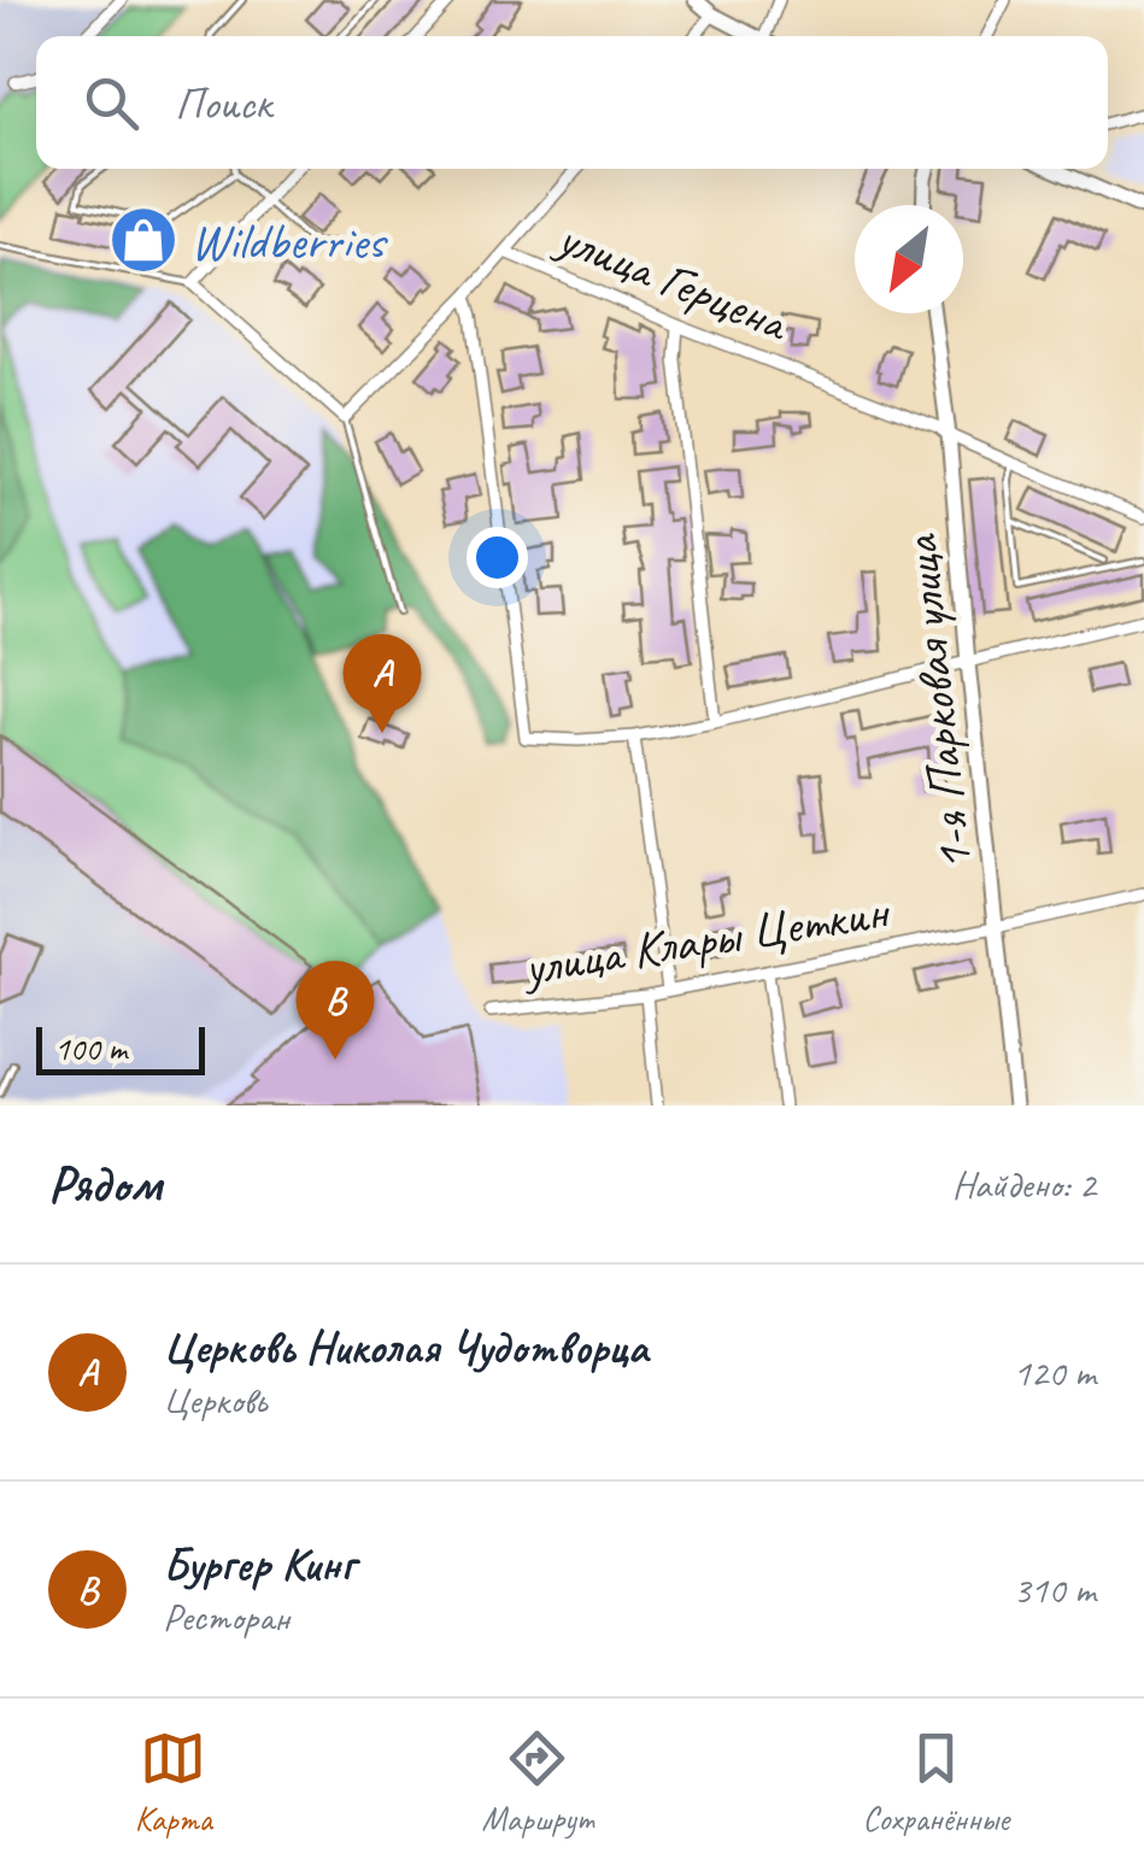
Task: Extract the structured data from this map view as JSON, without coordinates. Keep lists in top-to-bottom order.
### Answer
{
  "streets": {
    "street": ["улица Герцена", "1-я Парковая улица", "улица Клары Цеткин"]
  },
  "crossings": [
    ["улица Герцена", "1-я Парковая улица"],
    ["1-я Парковая улица", "улица Клары Цеткин"]
  ],
  "places": {
    "shop": ["Wildberries"]
  },
  "scale_bar": "100 m",
  "north": "bottom left",
  "page": {
    "search": "Поиск",
    "pins": ["A", "B"],
    "scale": "100 m",
    "heading": ["Рядом", "Найдено: 2"],
    "list": [
      {
        "mark": "A",
        "name": "Церковь Николая Чудотворца",
        "note": "Церковь",
        "value": "120 m"
      },
      {
        "mark": "B",
        "name": "Бургер Кинг",
        "note": "Ресторан",
        "value": "310 m"
      }
    ],
    "nav": ["Карта", "Маршрут", "Сохранённые"]
  }
}
